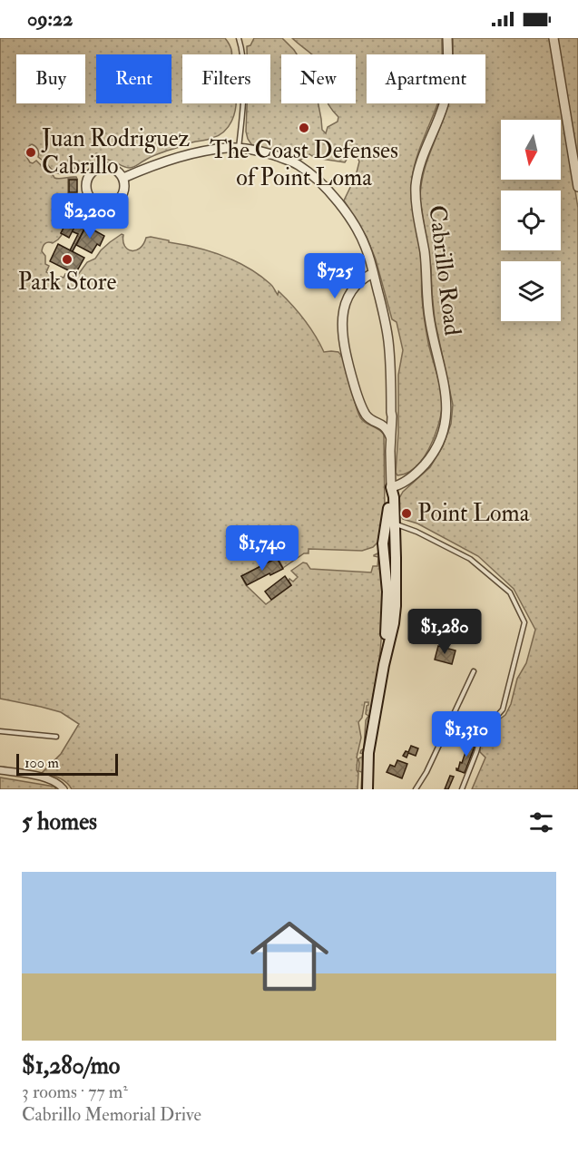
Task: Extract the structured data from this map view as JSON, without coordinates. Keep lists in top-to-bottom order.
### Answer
{
  "streets": {
    "street": ["Cabrillo Road"]
  },
  "places": [
    "The Coast Defenses of Point Loma",
    "Juan Rodriguez Cabrillo",
    "Park Store",
    "Point Loma"
  ],
  "scale_bar": "100 m",
  "north": "bottom",
  "page": {
    "status": "09:22",
    "chip": [
      "Buy",
      "Rent",
      "Filters",
      "New",
      "Apartment"
    ],
    "price": [
      "$2,200",
      "$725",
      "$1,740",
      "$1,280",
      "$1,310"
    ],
    "scale": "100 m",
    "heading": "5 homes",
    "list": [
      {
        "name": "$1,280/mo",
        "note": "3 rooms · 77 m² · Cabrillo Memorial Drive"
      }
    ]
  }
}
